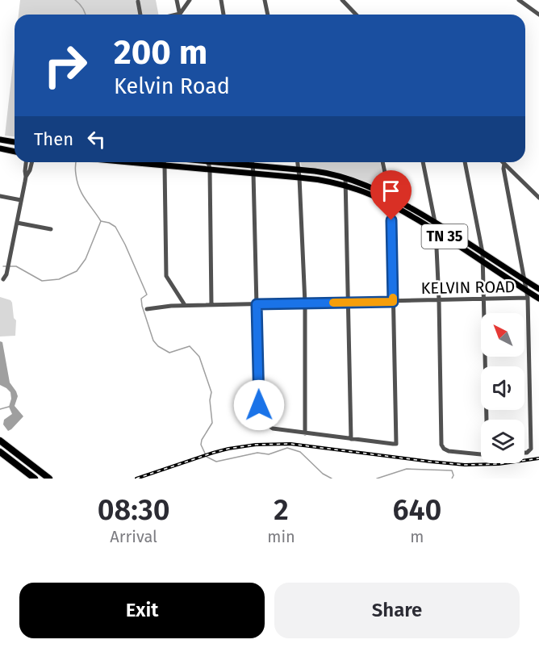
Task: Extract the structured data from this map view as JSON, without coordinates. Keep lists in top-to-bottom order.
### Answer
{
  "streets": {
    "main road": ["TN 35"],
    "street": ["KELVIN ROAD"]
  },
  "north": "top left",
  "page": {
    "turn": ["200 m", "Kelvin Road"],
    "then": "Then",
    "eta": [
      "08:30",
      "Arrival",
      "2",
      "min",
      "640",
      "m"
    ],
    "buttons": ["Exit", "Share"]
  }
}
